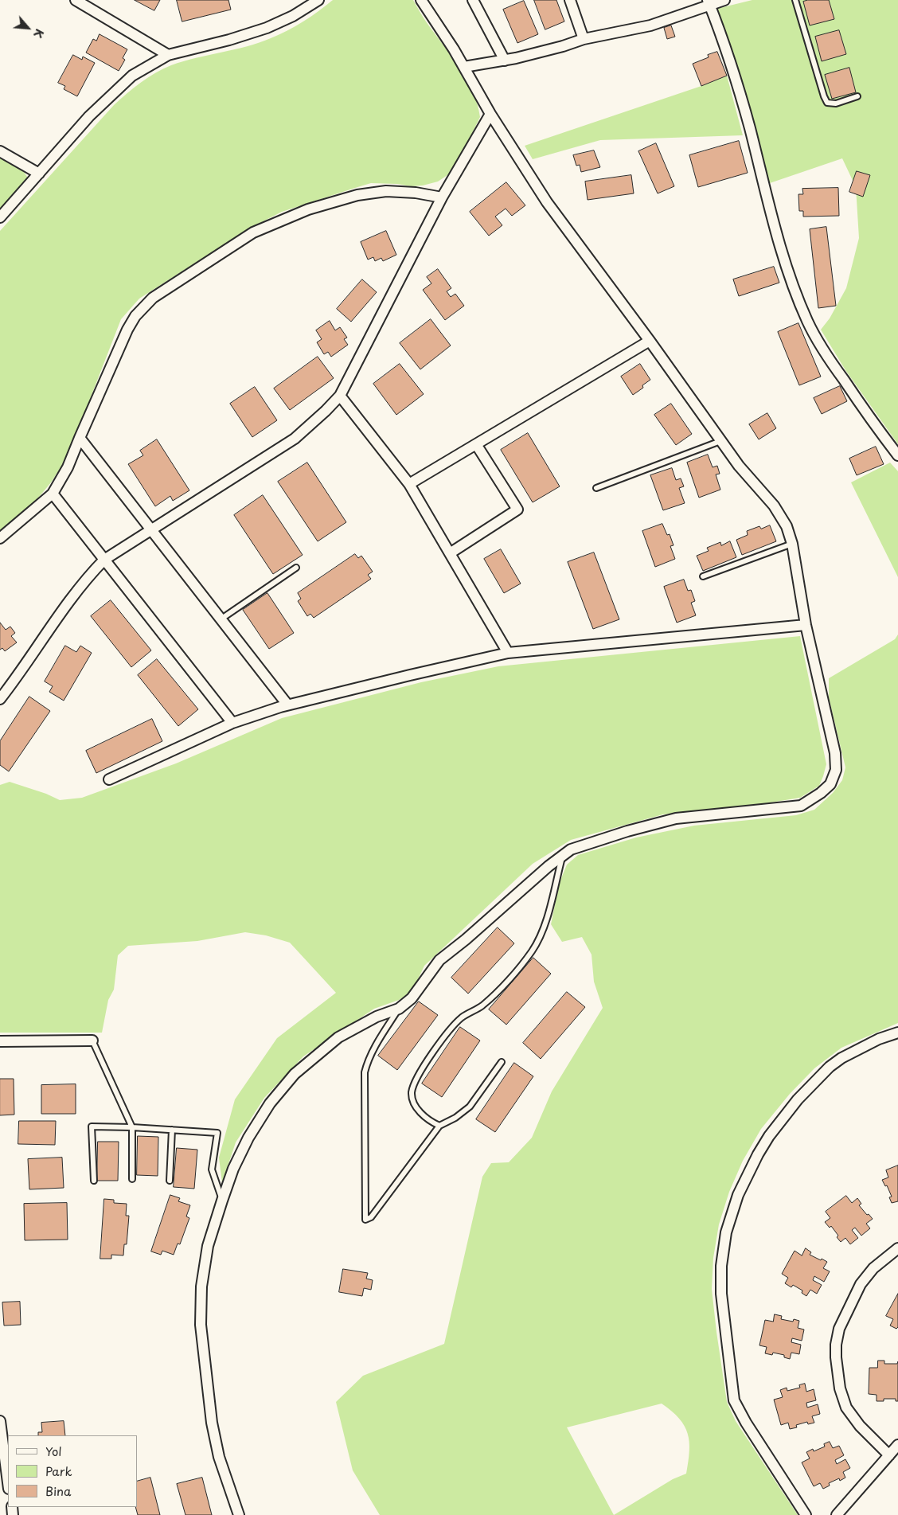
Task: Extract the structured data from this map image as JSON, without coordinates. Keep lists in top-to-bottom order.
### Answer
{
  "legend": ["Yol", "Park", "Bina"],
  "north": "bottom right"
}
